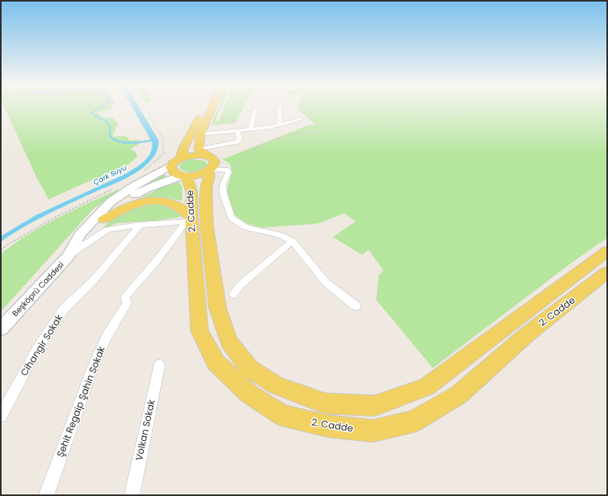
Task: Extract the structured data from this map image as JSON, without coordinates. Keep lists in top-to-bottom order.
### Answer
{
  "streets": {
    "main road": ["2. Cadde", "Beşköprü Caddesi"],
    "street": ["Cihangir Sokak", "Şehit Regaip Şahin Sokak", "Volkan Sokak"]
  },
  "crossings": [
    ["2. Cadde", "Beşköprü Caddesi"],
    ["2. Cadde", "Şehit Regaip Şahin Sokak"]
  ],
  "water": ["Çark Suyu"]
}
